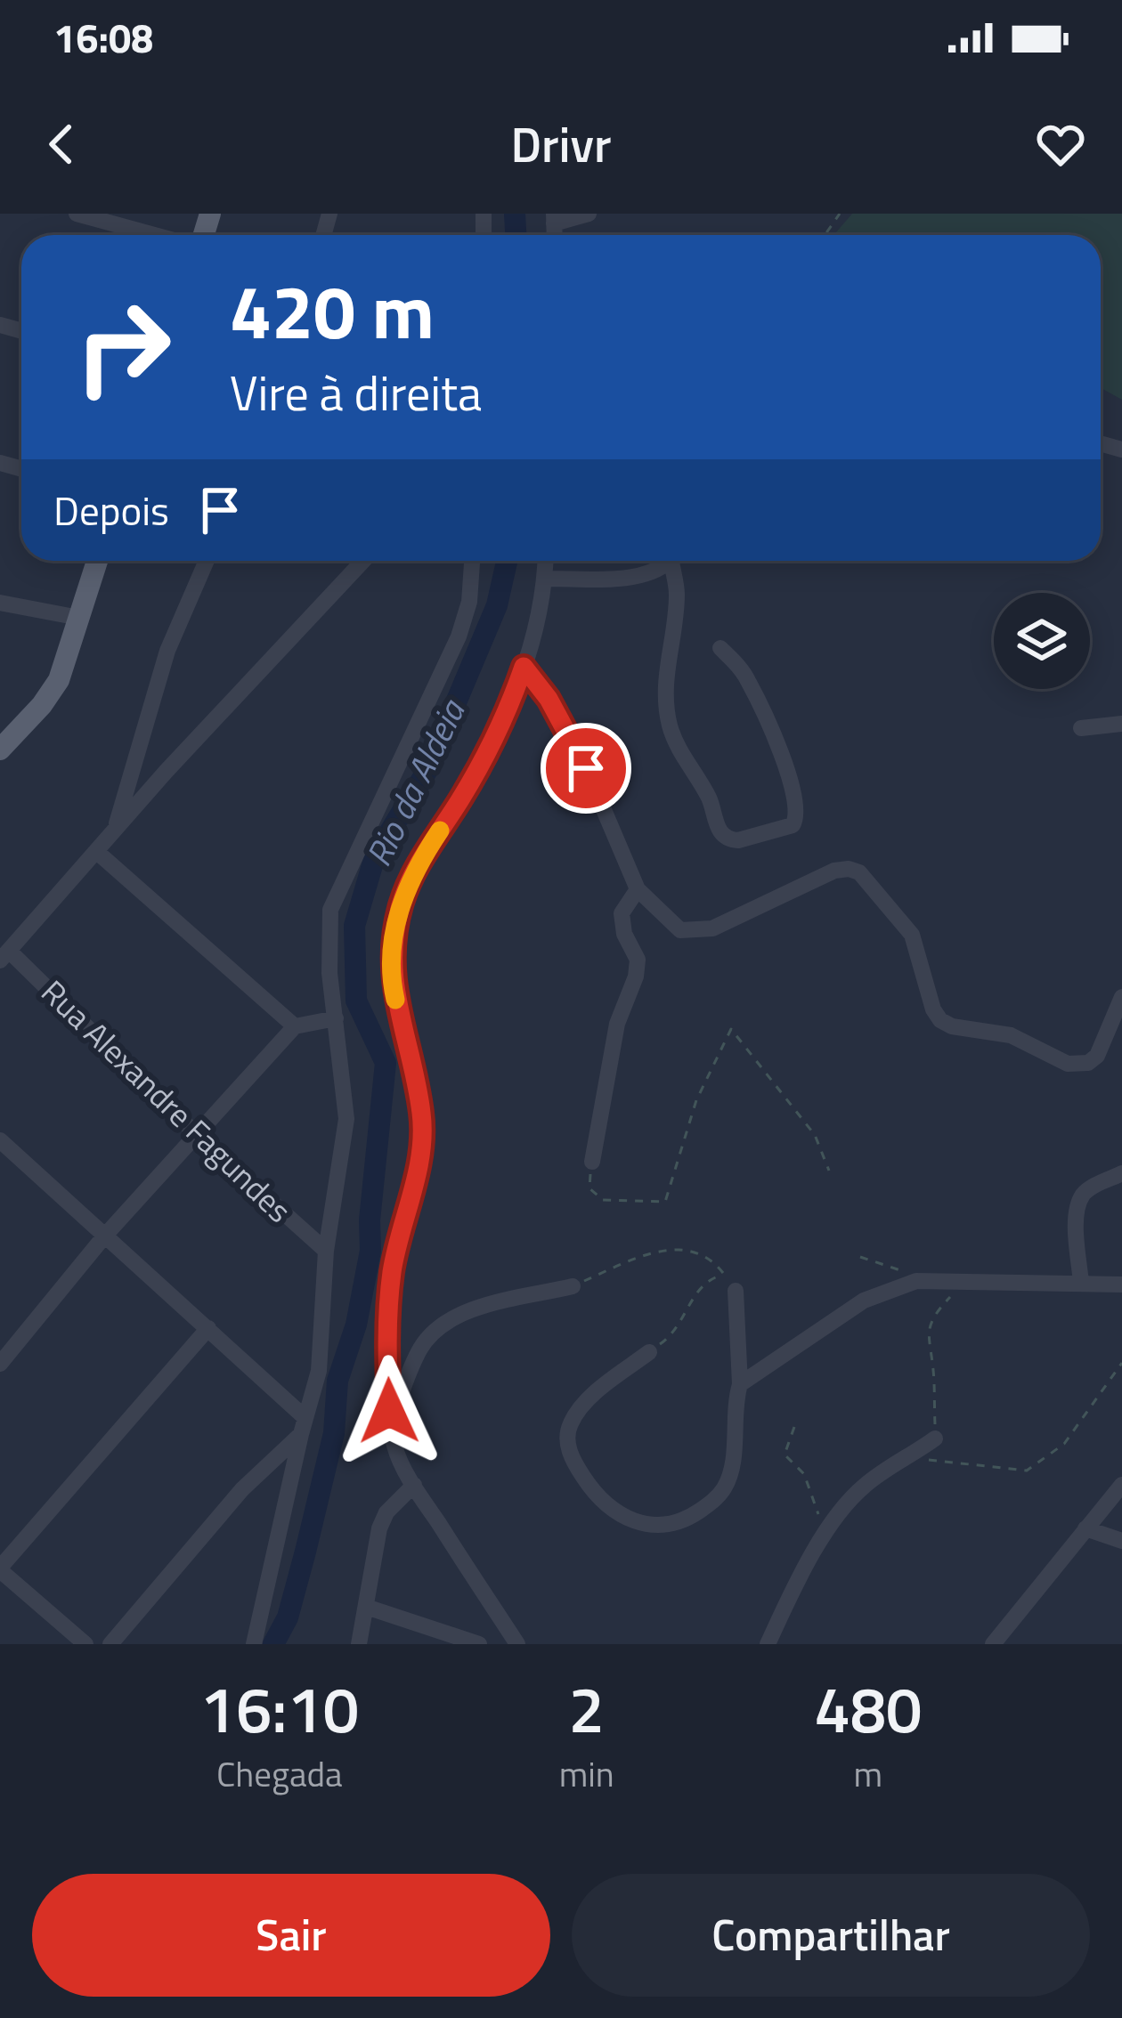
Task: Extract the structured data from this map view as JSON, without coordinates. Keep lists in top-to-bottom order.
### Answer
{
  "streets": {
    "street": ["Rua Alexandre Fagundes"]
  },
  "water": ["Rio da Aldeia"],
  "page": {
    "status": "16:08",
    "header": "Drivr",
    "turn": ["420 m", "Vire à direita"],
    "then": "Depois",
    "eta": [
      "16:10",
      "Chegada",
      "2",
      "min",
      "480",
      "m"
    ],
    "buttons": ["Sair", "Compartilhar"]
  }
}
